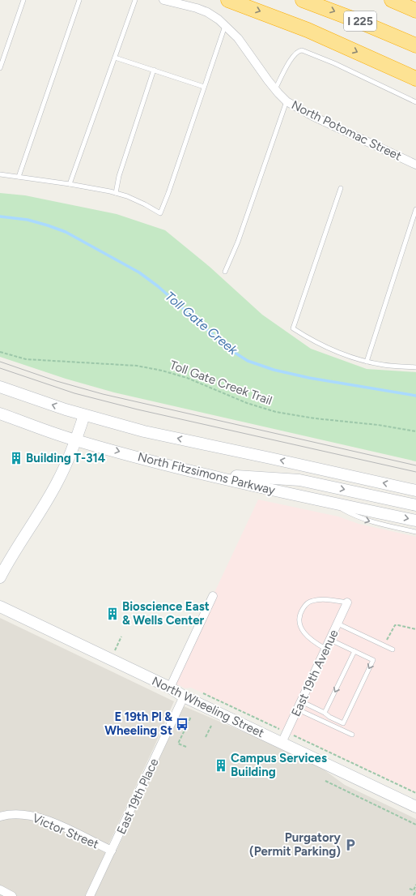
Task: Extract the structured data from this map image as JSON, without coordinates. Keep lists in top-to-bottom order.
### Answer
{
  "streets": {
    "highway": ["I 225"],
    "main road": ["North Fitzsimons Parkway", "North Wheeling Street"],
    "street": [
      "North Potomac Street",
      "East 19th Avenue",
      "East 19th Place",
      "Victor Street"
    ],
    "path": ["Toll Gate Creek Trail"]
  },
  "crossings": [
    ["East 19th Avenue", "North Wheeling Street"],
    ["North Wheeling Street", "East 19th Place"],
    ["East 19th Place", "Victor Street"]
  ],
  "water": ["Toll Gate Creek"],
  "places": {
    "building": ["Building T-314", "Bioscience East & Wells Center", "Campus Services Building"],
    "bus stop": ["E 19th Pl & Wheeling St"],
    "parking": ["Purgatory (Permit Parking)"]
  }
}
